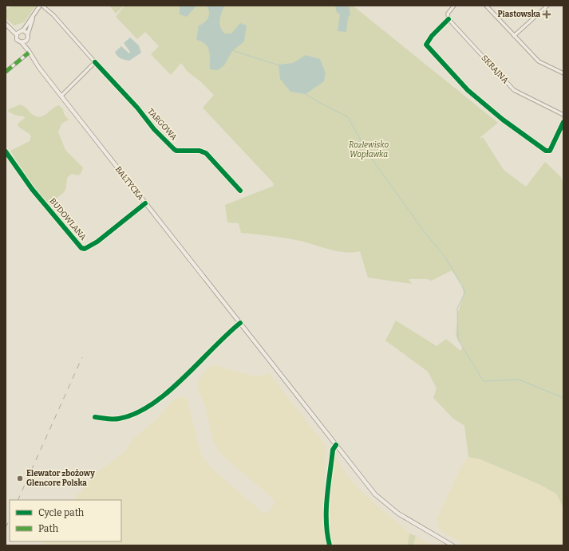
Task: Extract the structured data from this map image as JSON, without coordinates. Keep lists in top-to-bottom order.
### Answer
{
  "streets": {
    "main road": ["BAŁTYCKA"],
    "street": ["SKRAJNA", "TARGOWA", "BUDOWLANA"]
  },
  "crossings": [
    ["BAŁTYCKA", "BUDOWLANA"]
  ],
  "parks": ["Rozlewisko Wopławka"],
  "places": {
    "health": ["Piastowska"],
    "other": ["Elewator zbożowy Glencore Polska"]
  },
  "legend": ["Cycle path", "Path"]
}
